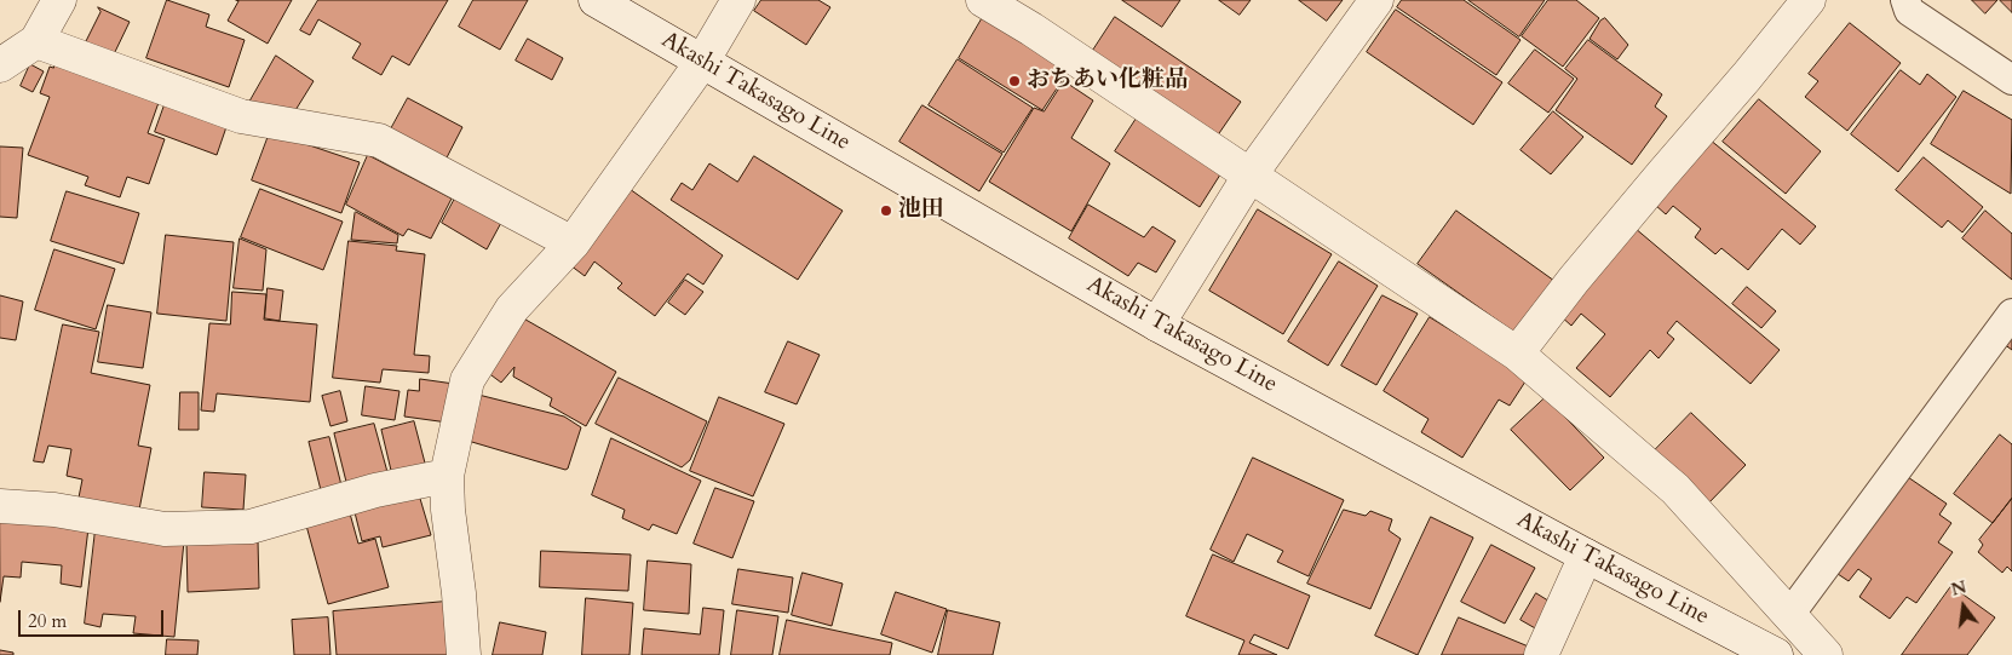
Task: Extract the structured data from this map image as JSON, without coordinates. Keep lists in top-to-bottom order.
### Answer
{
  "streets": {
    "street": ["Akashi Takasago Line"]
  },
  "places": ["おちあい化粧品", "池田"],
  "scale_bar": "20 m",
  "north": "top"
}
